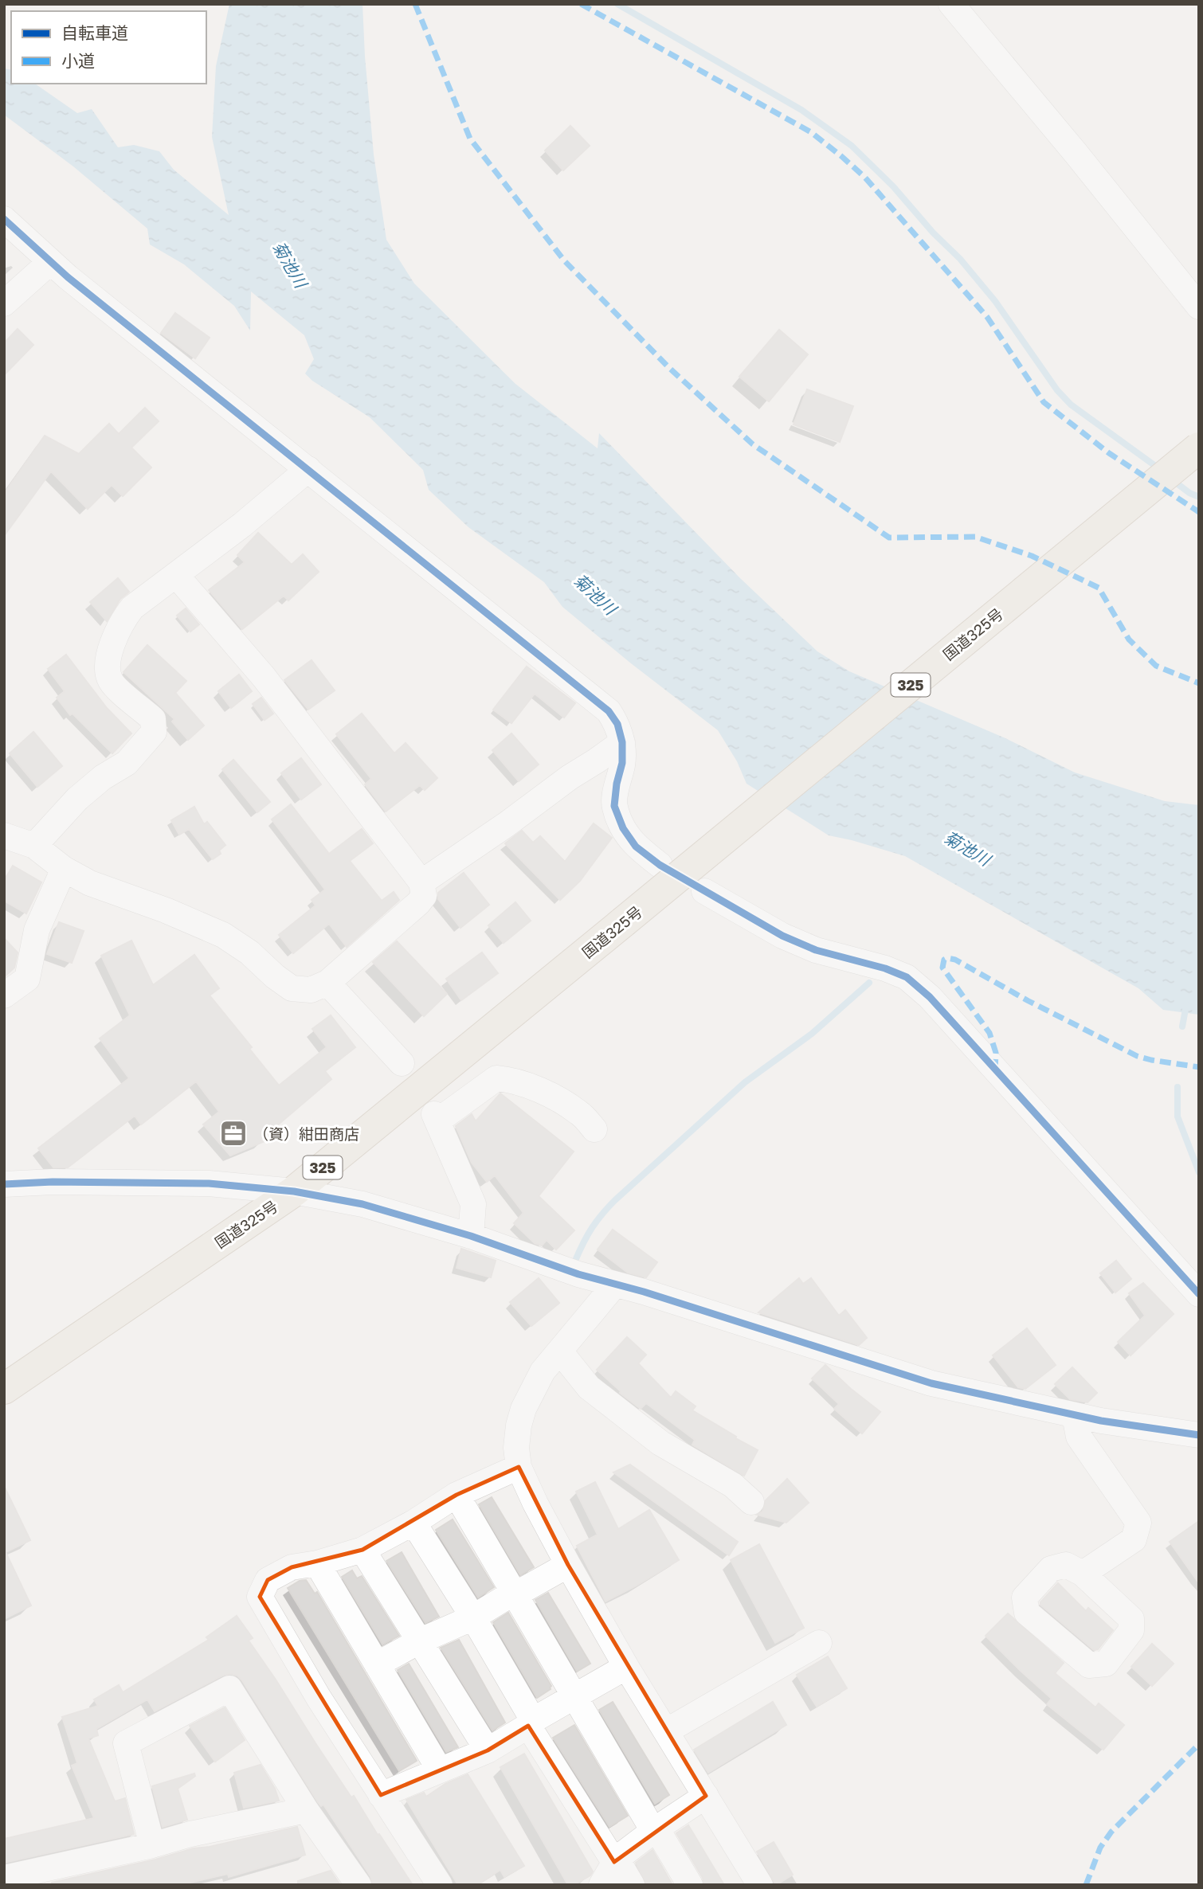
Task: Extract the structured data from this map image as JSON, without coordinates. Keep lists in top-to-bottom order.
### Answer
{
  "streets": {
    "highway": ["国道325号", "325"]
  },
  "water": ["菊池川"],
  "places": {
    "office": ["（資）紺田商店"]
  },
  "legend": ["自転車道", "小道"]
}
